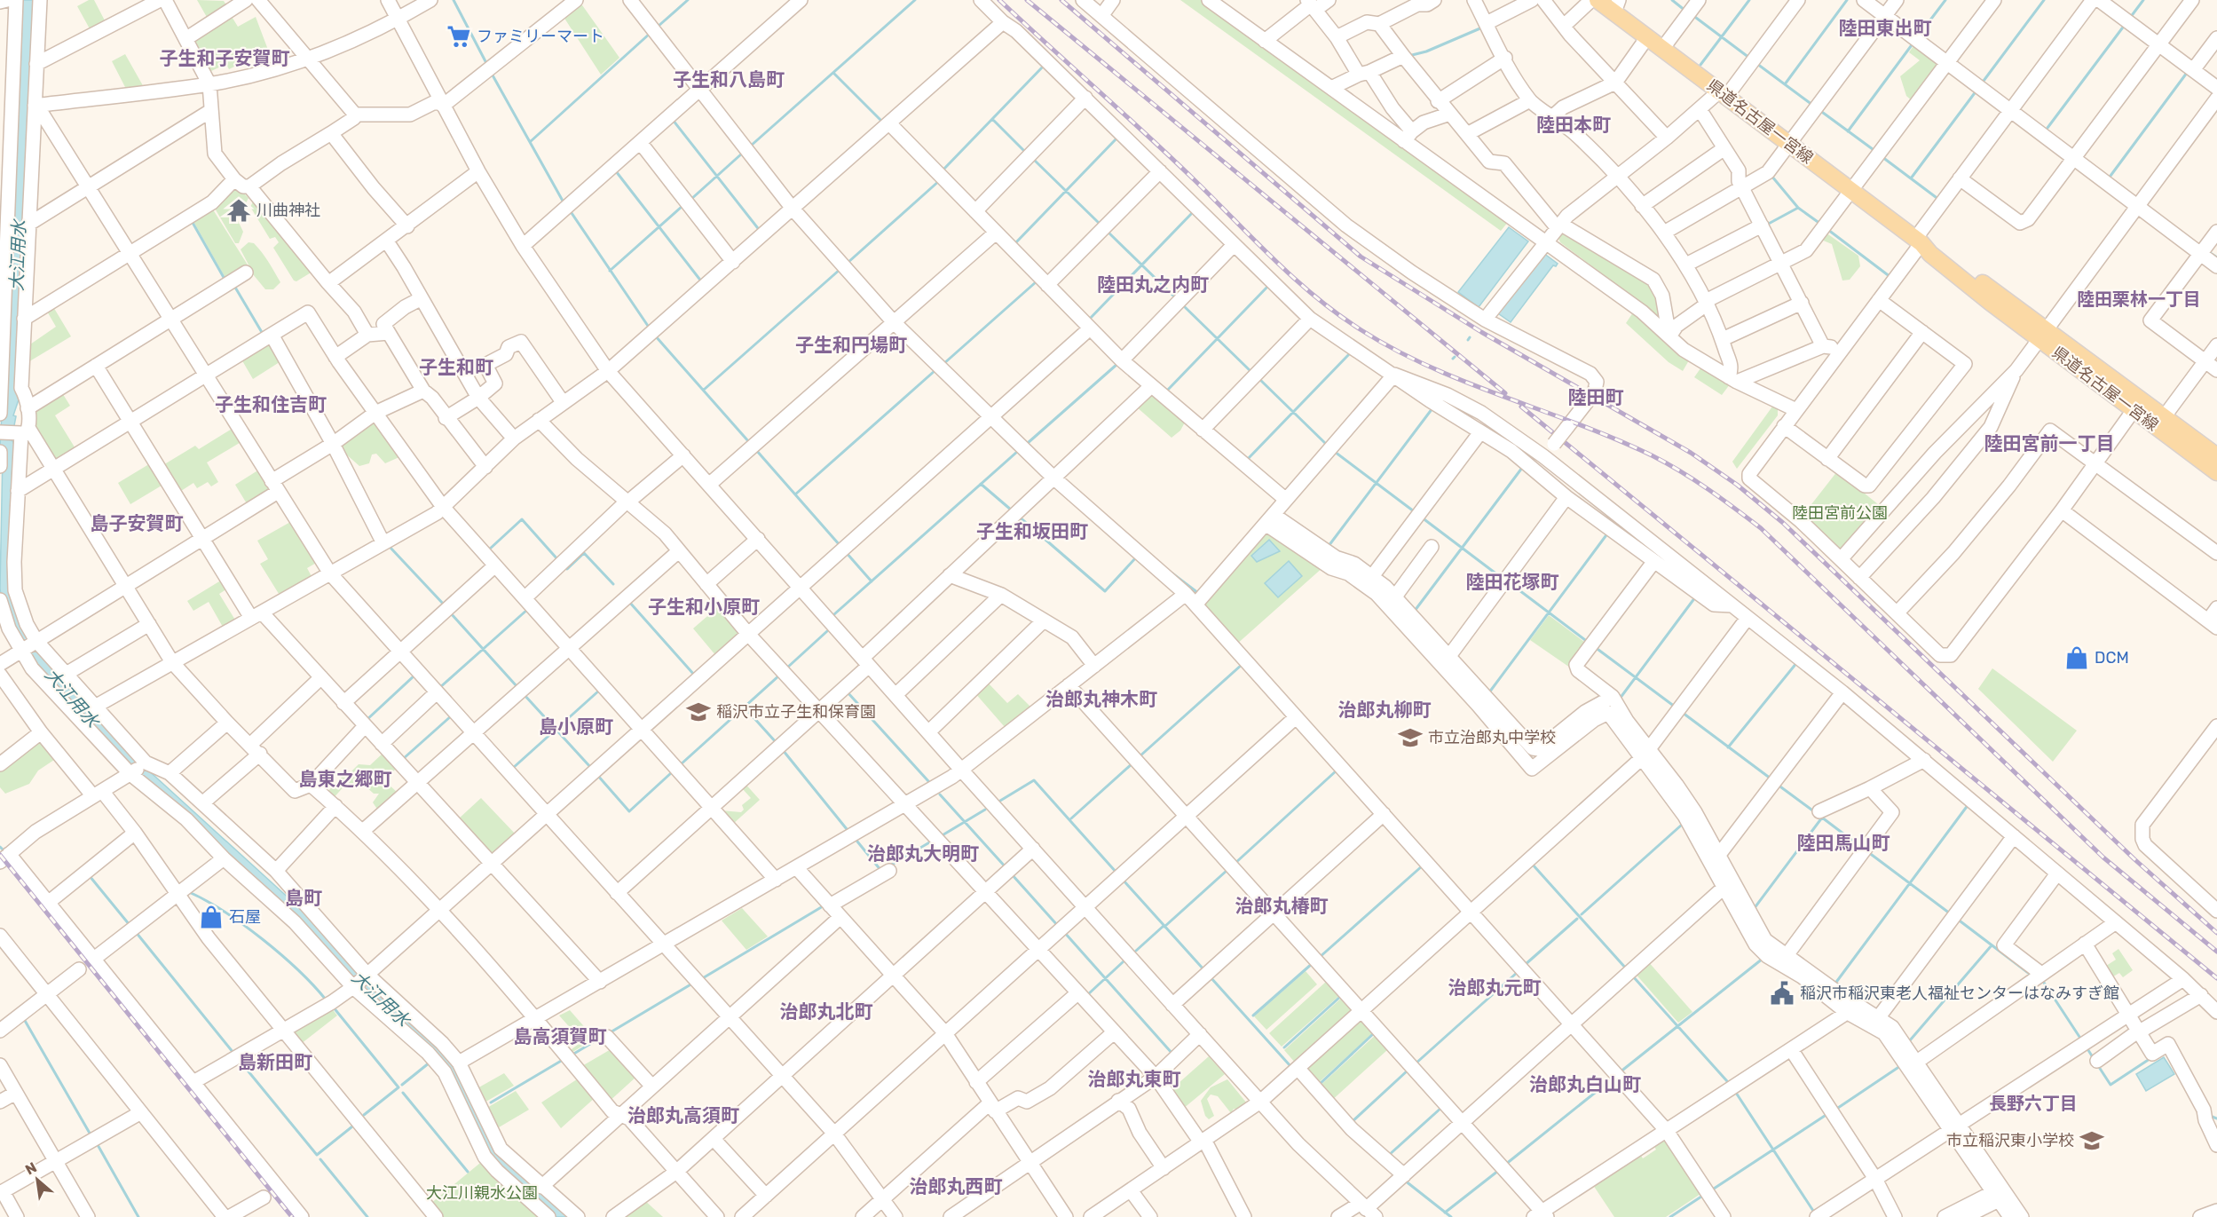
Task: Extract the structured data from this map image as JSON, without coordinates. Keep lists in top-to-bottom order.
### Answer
{
  "streets": {
    "main road": ["県道名古屋一宮線"]
  },
  "districts": [
    "陸田東出町",
    "子生和子安賀町",
    "子生和八島町",
    "陸田本町",
    "陸田丸之内町",
    "陸田栗林一丁目",
    "子生和円場町",
    "子生和町",
    "陸田町",
    "子生和住吉町",
    "陸田宮前一丁目",
    "島子安賀町",
    "子生和坂田町",
    "陸田花塚町",
    "子生和小原町",
    "治郎丸神木町",
    "治郎丸柳町",
    "島小原町",
    "島東之郷町",
    "陸田馬山町",
    "治郎丸大明町",
    "島町",
    "治郎丸椿町",
    "治郎丸元町",
    "治郎丸北町",
    "島高須賀町",
    "島新田町",
    "治郎丸東町",
    "治郎丸白山町",
    "長野六丁目",
    "治郎丸高須町",
    "治郎丸西町"
  ],
  "water": ["大江用水"],
  "parks": ["陸田宮前公園", "大江川親水公園"],
  "places": {
    "supermarket": ["ファミリーマート"],
    "temple": ["川曲神社"],
    "shop": ["DCM", "石屋"],
    "school or university": ["稲沢市立子生和保育園", "市立治郎丸中学校", "市立稲沢東小学校"],
    "public building": ["稲沢市稲沢東老人福祉センターはなみすぎ館"]
  },
  "north": "top left"
}
